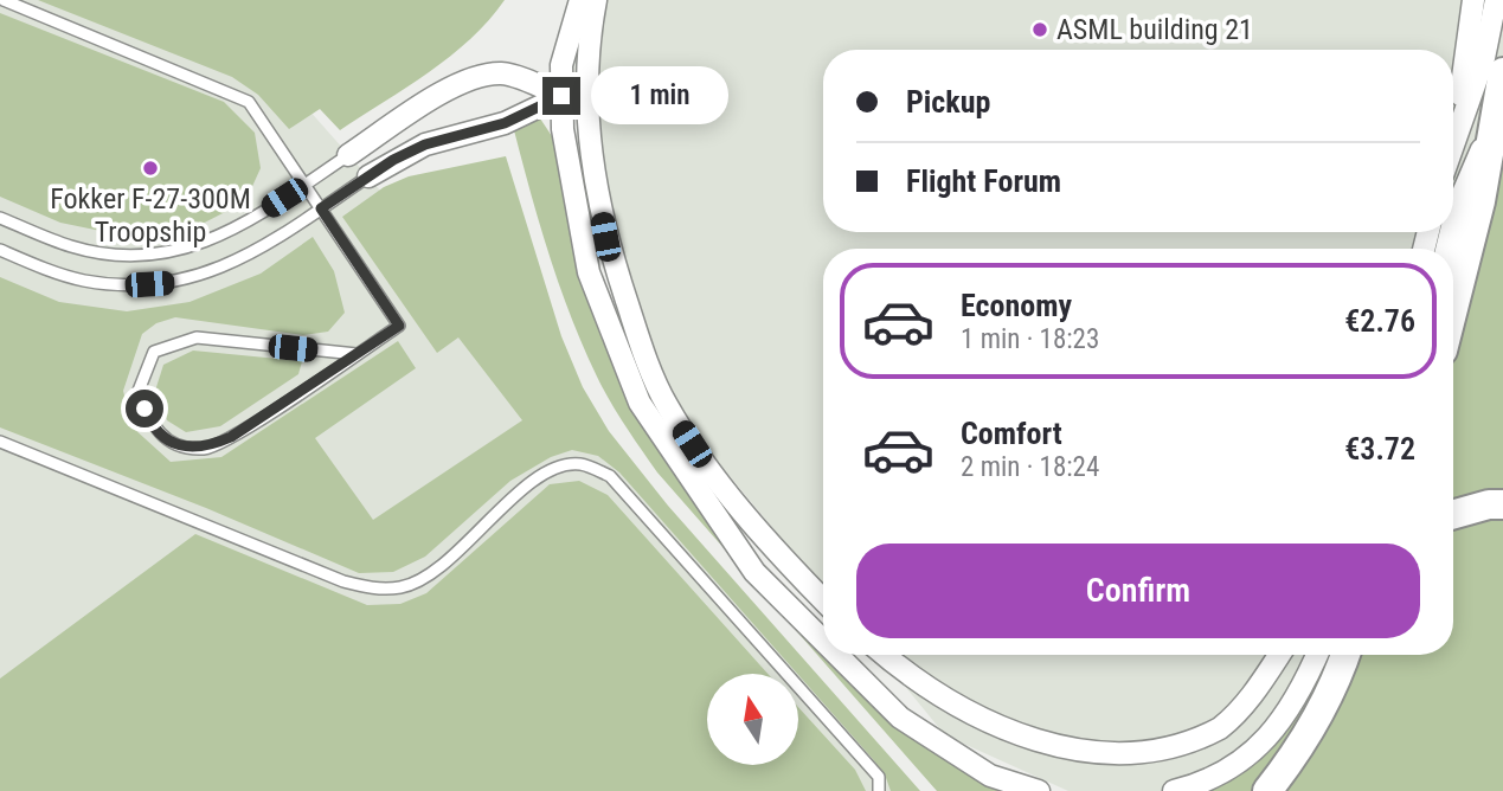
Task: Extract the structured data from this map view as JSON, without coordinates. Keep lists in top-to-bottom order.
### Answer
{
  "places": ["ASML building 21", "Fokker F-27-300M Troopship"],
  "north": "top",
  "page": {
    "banner": ["Pickup", "Flight Forum"],
    "bubble": "1 min",
    "list": [
      {
        "name": "Economy",
        "note": "1 min · 18:23",
        "value": "€2.76"
      },
      {
        "name": "Comfort",
        "note": "2 min · 18:24",
        "value": "€3.72"
      }
    ],
    "buttons": "Confirm"
  }
}
